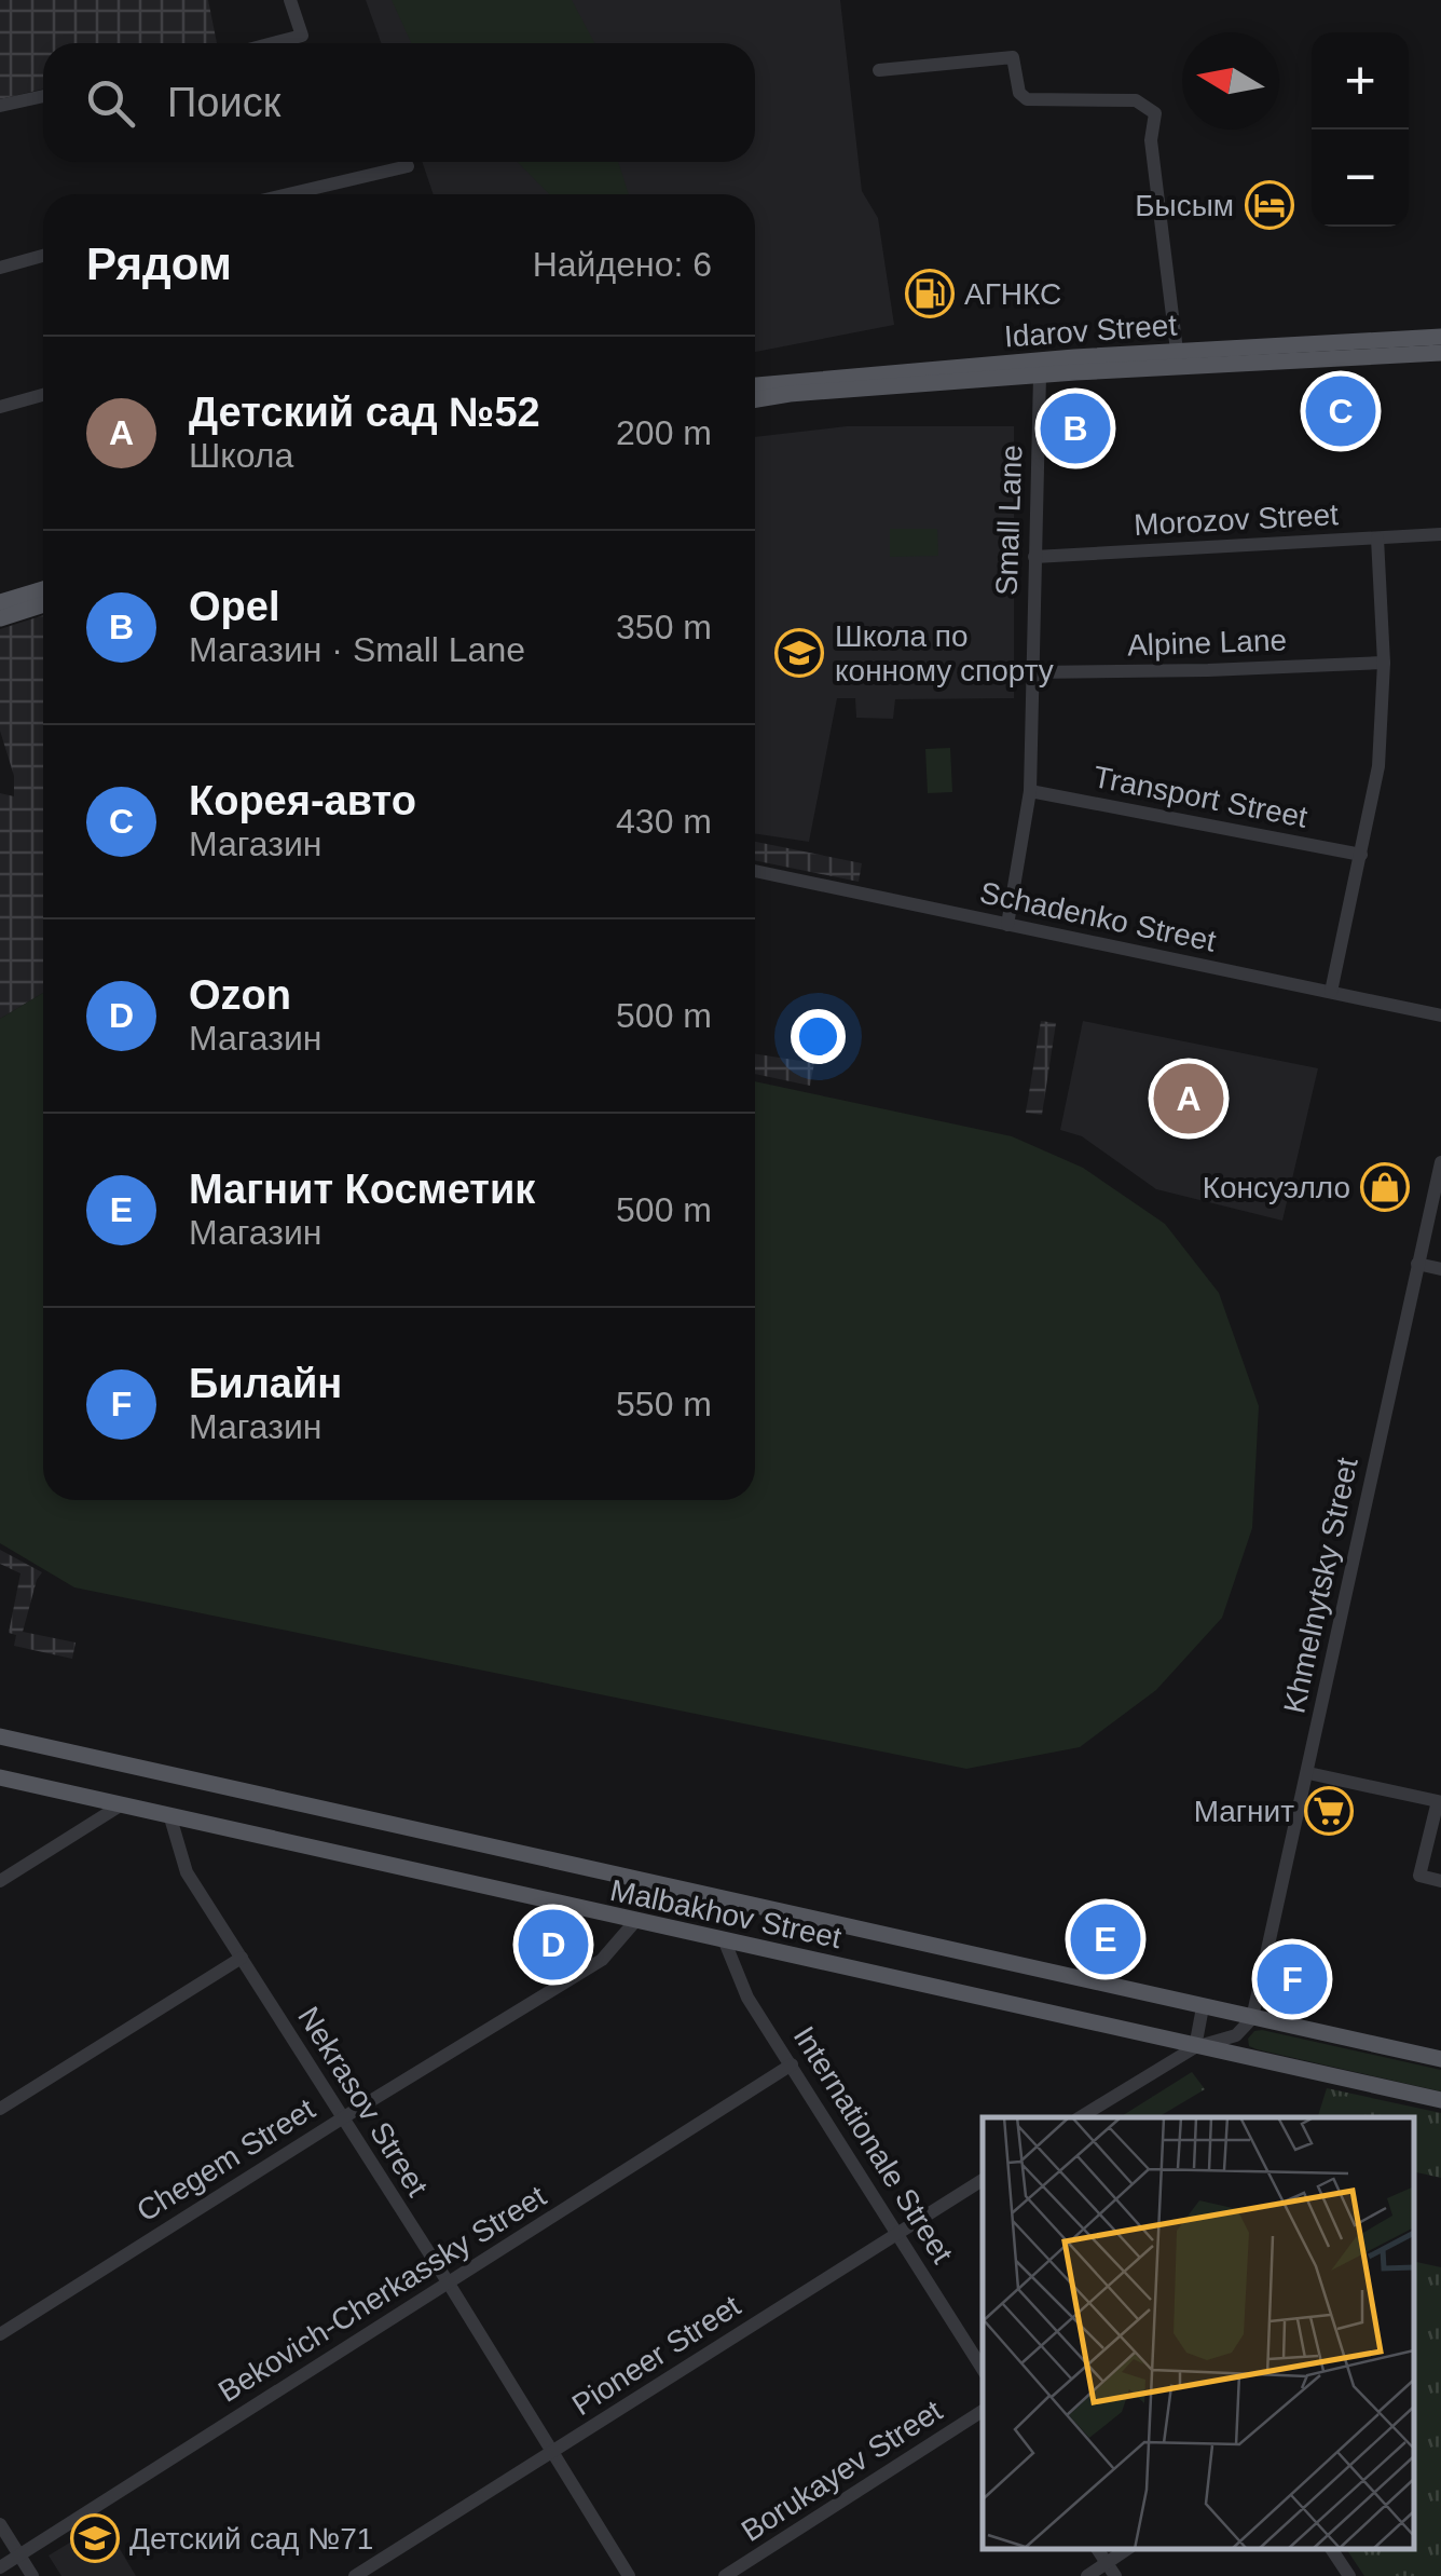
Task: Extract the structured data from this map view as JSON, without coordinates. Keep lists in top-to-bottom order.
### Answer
{
  "streets": {
    "main road": ["Idarov Street", "Malbakhov Street"],
    "street": [
      "Morozov Street",
      "Small Lane",
      "Alpine Lane",
      "Transport Street",
      "Schadenko Street",
      "Khmelnytsky Street",
      "Nekrasov Street",
      "Internationale Street",
      "Chegem Street",
      "Bekovich-Cherkassky Street",
      "Pioneer Street",
      "Borukayev Street"
    ]
  },
  "crossings": [
    ["Idarov Street", "Small Lane"],
    ["Morozov Street", "Small Lane"],
    ["Small Lane", "Alpine Lane"],
    ["Small Lane", "Transport Street"],
    ["Small Lane", "Schadenko Street"],
    ["Khmelnytsky Street", "Malbakhov Street"],
    ["Malbakhov Street", "Nekrasov Street"],
    ["Malbakhov Street", "Internationale Street"],
    ["Malbakhov Street", "Chegem Street"],
    ["Nekrasov Street", "Chegem Street"],
    ["Nekrasov Street", "Bekovich-Cherkassky Street"],
    ["Nekrasov Street", "Pioneer Street"],
    ["Internationale Street", "Bekovich-Cherkassky Street"],
    ["Internationale Street", "Pioneer Street"]
  ],
  "places": {
    "hotel": ["Бысым"],
    "fuel station": ["АГНКС"],
    "school or university": ["Школа по конному спорту", "Детский сад №71"],
    "shop": ["Консуэлло"],
    "supermarket": ["Магнит"]
  },
  "north": "left",
  "page": {
    "map_buttons": ["+", "−"],
    "search": "Поиск",
    "heading": ["Рядом", "Найдено: 6"],
    "list": [
      {
        "mark": "A",
        "name": "Детский сад №52",
        "note": "Школа",
        "value": "200 m"
      },
      {
        "mark": "B",
        "name": "Opel",
        "note": "Магазин · Small Lane",
        "value": "350 m"
      },
      {
        "mark": "C",
        "name": "Корея-авто",
        "note": "Магазин",
        "value": "430 m"
      },
      {
        "mark": "D",
        "name": "Ozon",
        "note": "Магазин",
        "value": "500 m"
      },
      {
        "mark": "E",
        "name": "Магнит Косметик",
        "note": "Магазин",
        "value": "500 m"
      },
      {
        "mark": "F",
        "name": "Билайн",
        "note": "Магазин",
        "value": "550 m"
      }
    ],
    "pins": [
      "C",
      "B",
      "A",
      "E",
      "D",
      "F"
    ]
  }
}
